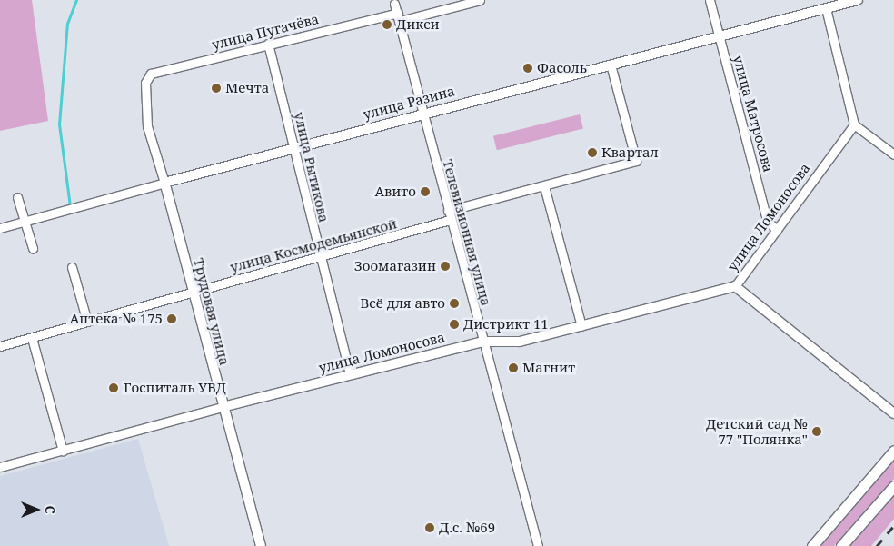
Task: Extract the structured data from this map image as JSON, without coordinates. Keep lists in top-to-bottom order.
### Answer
{
  "streets": {
    "street": [
      "улица Пугачёва",
      "улица Разина",
      "улица Матросова",
      "улица Рытикова",
      "улица Ломоносова",
      "Телевизионная улица",
      "улица Космодемьянской",
      "Трудовая улица"
    ]
  },
  "crossings": [
    ["улица Пугачёва", "улица Рытикова"],
    ["улица Пугачёва", "Телевизионная улица"],
    ["улица Пугачёва", "Трудовая улица"],
    ["улица Разина", "улица Матросова"],
    ["улица Разина", "улица Рытикова"],
    ["улица Разина", "Телевизионная улица"],
    ["улица Разина", "Трудовая улица"],
    ["улица Матросова", "улица Ломоносова"],
    ["улица Рытикова", "улица Ломоносова"],
    ["улица Рытикова", "улица Космодемьянской"],
    ["улица Ломоносова", "Телевизионная улица"],
    ["улица Ломоносова", "Трудовая улица"],
    ["Телевизионная улица", "улица Космодемьянской"],
    ["улица Космодемьянской", "Трудовая улица"]
  ],
  "places": [
    "Дикси",
    "Фасоль",
    "Мечта",
    "Квартал",
    "Авито",
    "Зоомагазин",
    "Всё для авто",
    "Аптека № 175",
    "Дистрикт 11",
    "Магнит",
    "Госпиталь УВД",
    "Детский сад № 77 \"Полянка\"",
    "Д.с. №69"
  ],
  "north": "right"
}
